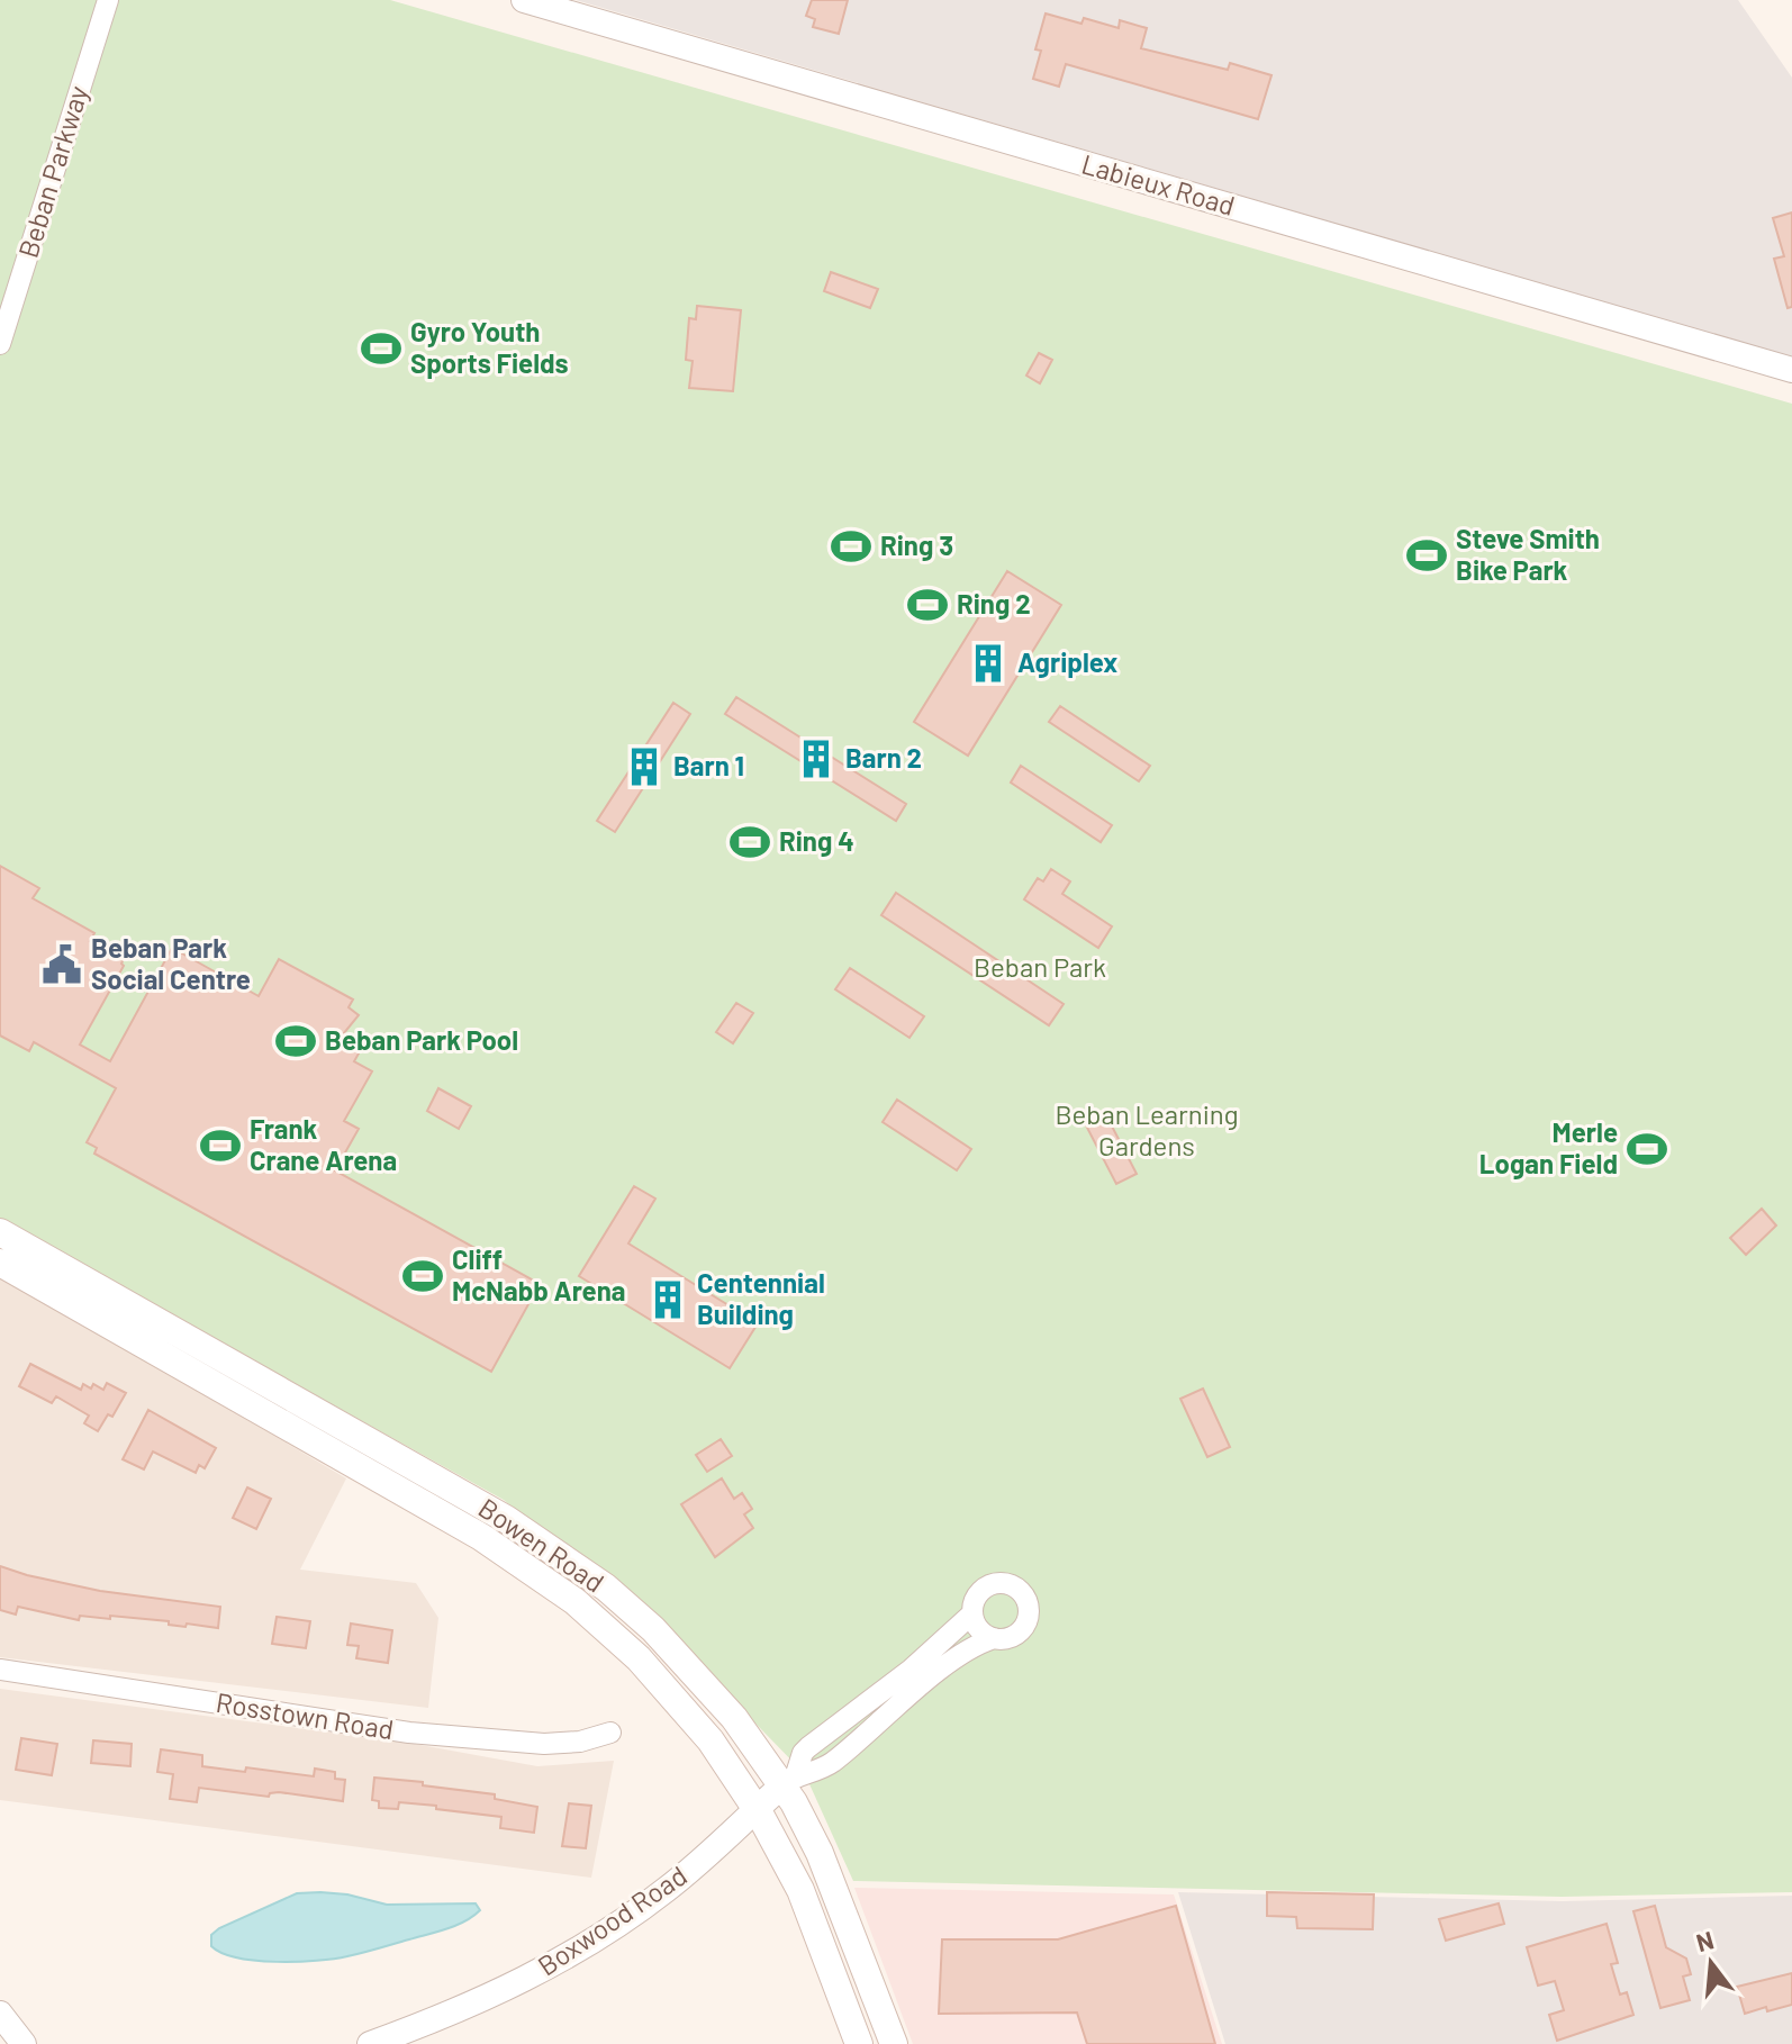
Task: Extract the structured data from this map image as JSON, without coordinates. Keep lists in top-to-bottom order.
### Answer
{
  "streets": {
    "main road": ["Bowen Road"],
    "street": [
      "Beban Parkway",
      "Labieux Road",
      "Rosstown Road",
      "Boxwood Road"
    ]
  },
  "crossings": [
    ["Bowen Road", "Boxwood Road"]
  ],
  "parks": ["Beban Park", "Beban Learning Gardens"],
  "places": {
    "sports": [
      "Gyro Youth Sports Fields",
      "Ring 3",
      "Steve Smith Bike Park",
      "Ring 2",
      "Ring 4",
      "Beban Park Pool",
      "Frank Crane Arena",
      "Merle Logan Field",
      "Cliff McNabb Arena"
    ],
    "building": [
      "Agriplex",
      "Barn 2",
      "Barn 1",
      "Centennial Building"
    ],
    "public building": ["Beban Park Social Centre"]
  },
  "north": "top"
}
